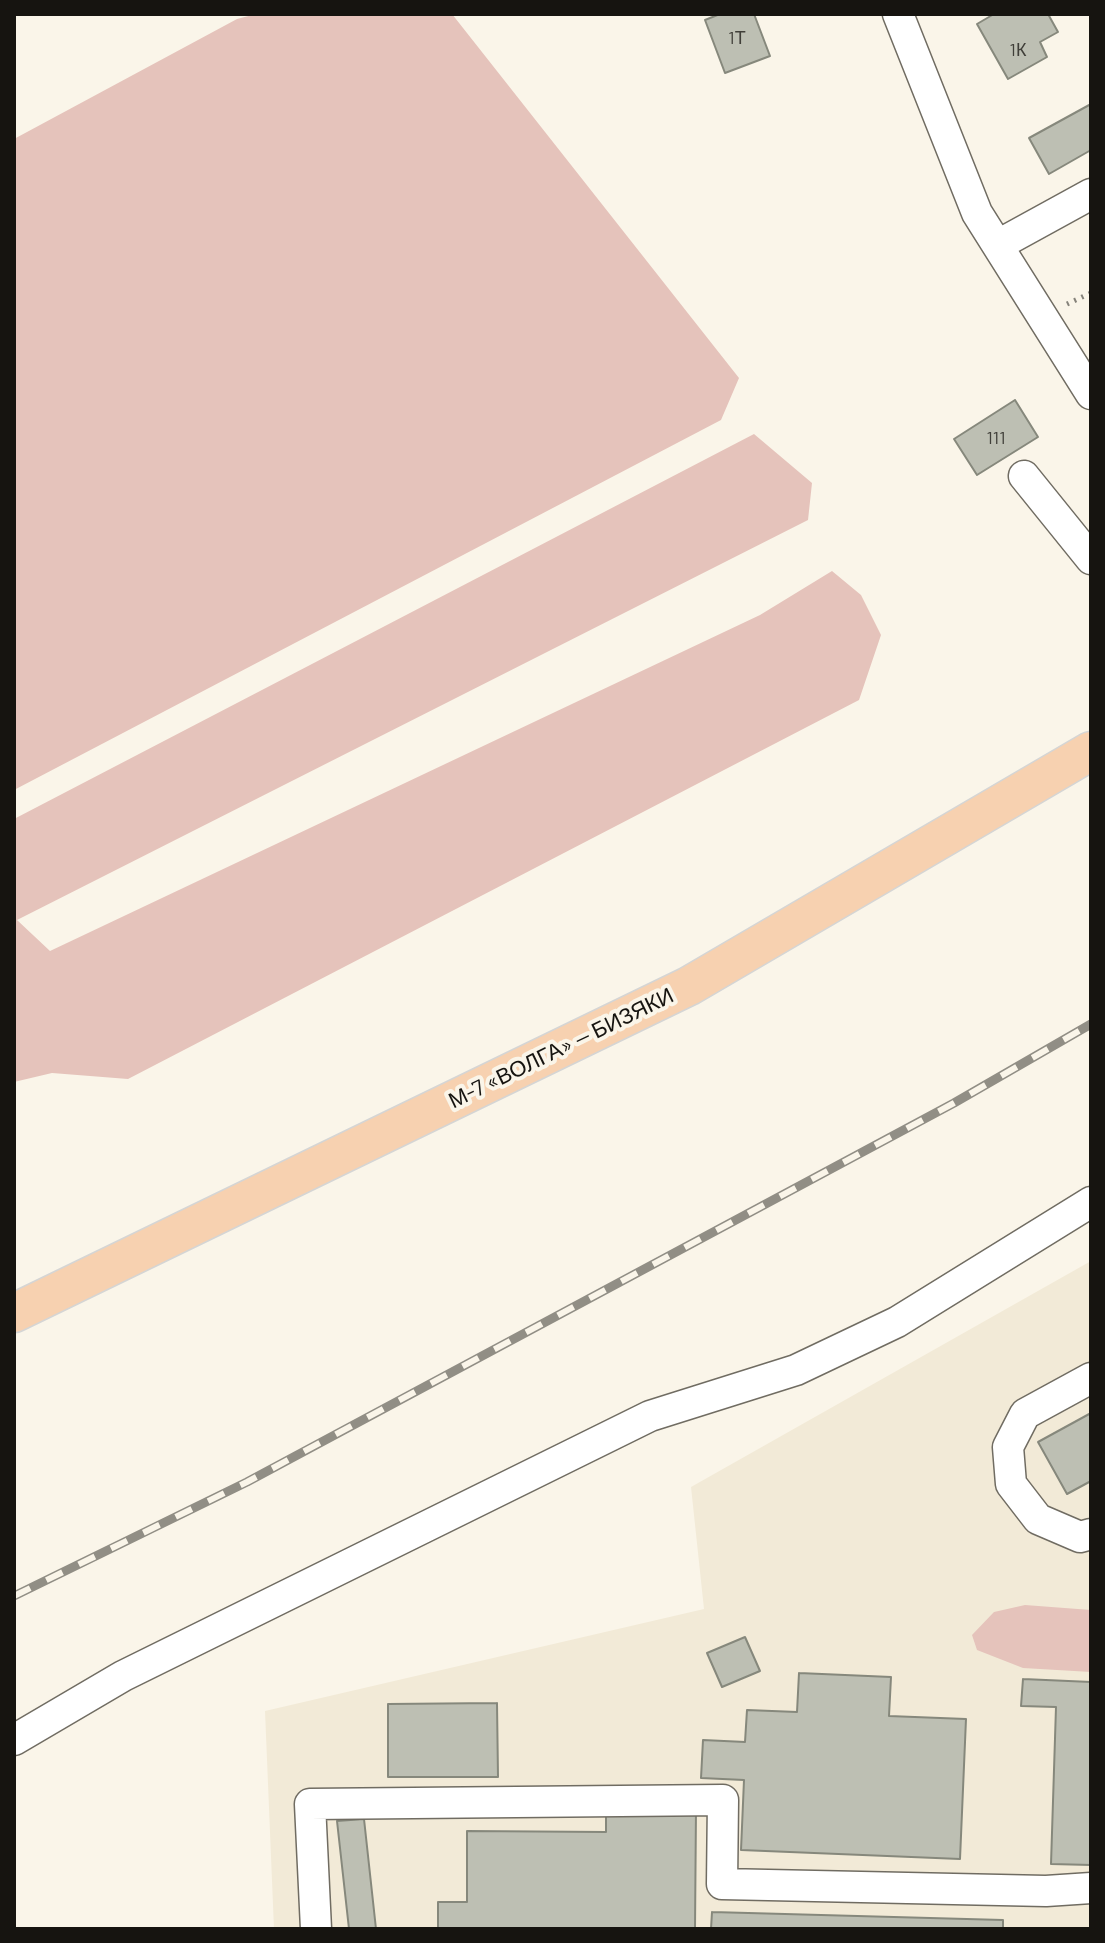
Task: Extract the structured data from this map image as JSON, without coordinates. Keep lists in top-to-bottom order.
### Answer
{
  "streets": {
    "main road": ["М-7 «ВОЛГА» — БИЗЯКИ"]
  },
  "house_numbers": ["1Т", "1К", "111"]
}
